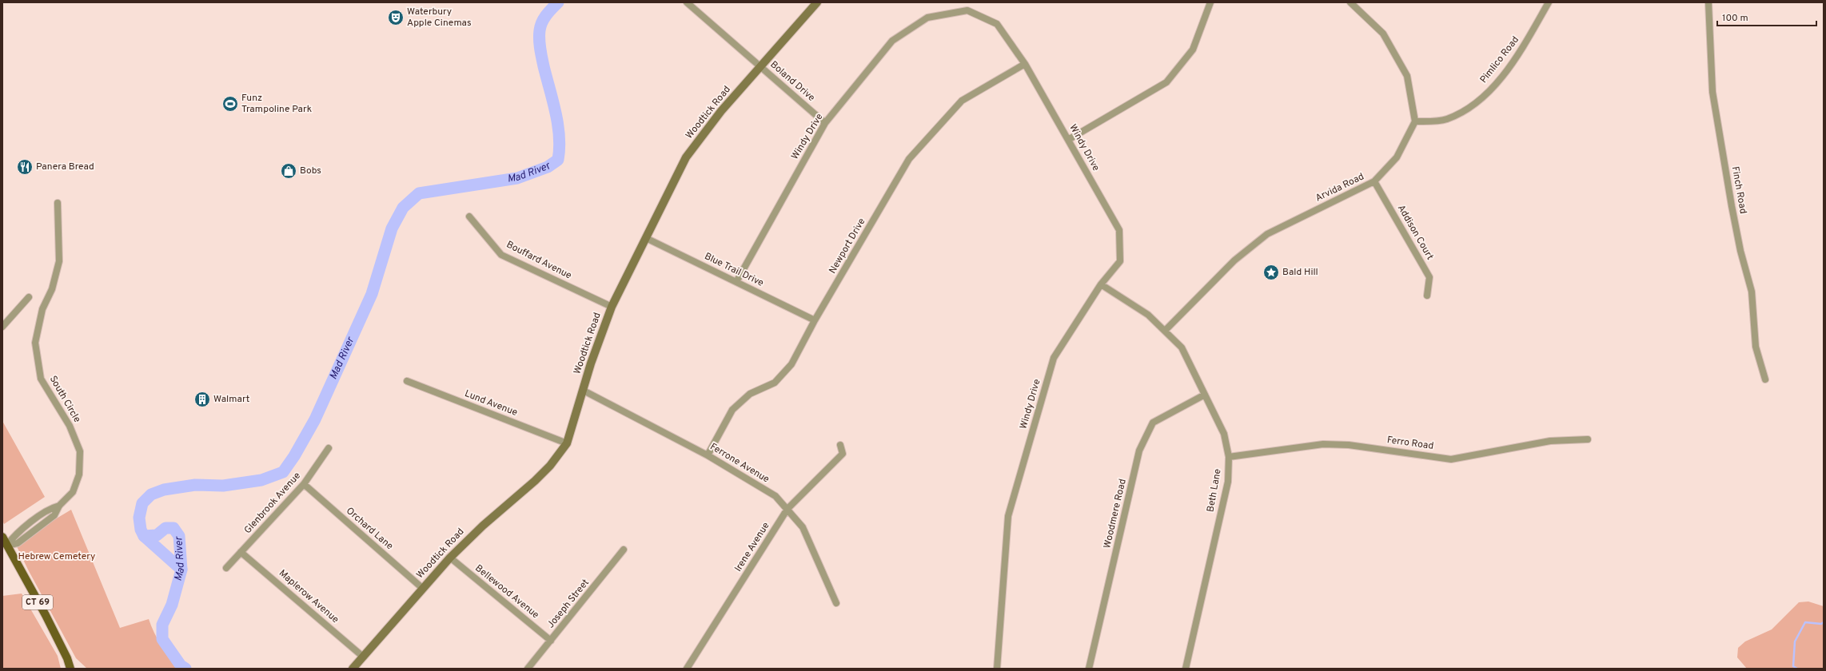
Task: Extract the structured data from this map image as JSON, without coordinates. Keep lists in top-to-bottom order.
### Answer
{
  "streets": {
    "main road": ["Woodtick Road", "CT 69"],
    "street": [
      "Pimlico Road",
      "Boland Drive",
      "Windy Drive",
      "Arvida Road",
      "Finch Road",
      "Addison Court",
      "Newport Drive",
      "Bouffard Avenue",
      "Blue Trail Drive",
      "South Circle",
      "Lund Avenue",
      "Ferro Road",
      "Ferrone Avenue",
      "Beth Lane",
      "Glenbrook Avenue",
      "Woodmere Road",
      "Orchard Lane",
      "Irene Avenue",
      "Bellewood Avenue",
      "Maplerow Avenue",
      "Joseph Street"
    ]
  },
  "crossings": [
    ["Pimlico Road", "Arvida Road"],
    ["Boland Drive", "Woodtick Road"],
    ["Boland Drive", "Windy Drive"],
    ["Woodtick Road", "Bouffard Avenue"],
    ["Woodtick Road", "Blue Trail Drive"],
    ["Woodtick Road", "Lund Avenue"],
    ["Woodtick Road", "Ferrone Avenue"],
    ["Woodtick Road", "Orchard Lane"],
    ["Woodtick Road", "Bellewood Avenue"],
    ["Woodtick Road", "Maplerow Avenue"],
    ["Windy Drive", "Newport Drive"],
    ["Windy Drive", "Blue Trail Drive"],
    ["Windy Drive", "Beth Lane"],
    ["Arvida Road", "Addison Court"],
    ["Arvida Road", "Beth Lane"],
    ["Newport Drive", "Blue Trail Drive"],
    ["Newport Drive", "Ferrone Avenue"],
    ["South Circle", "CT 69"],
    ["Ferro Road", "Beth Lane"],
    ["Ferrone Avenue", "Irene Avenue"],
    ["Beth Lane", "Woodmere Road"],
    ["Glenbrook Avenue", "Orchard Lane"],
    ["Glenbrook Avenue", "Maplerow Avenue"],
    ["Bellewood Avenue", "Joseph Street"]
  ],
  "water": ["Mad River"],
  "parks": ["Hebrew Cemetery"],
  "places": {
    "theatre": ["Waterbury Apple Cinemas"],
    "sports": ["Funz Trampoline Park"],
    "restaurant": ["Panera Bread"],
    "shop": ["Bobs"],
    "place": ["Bald Hill"],
    "building": ["Walmart"]
  },
  "scale_bar": "100 m"
}
